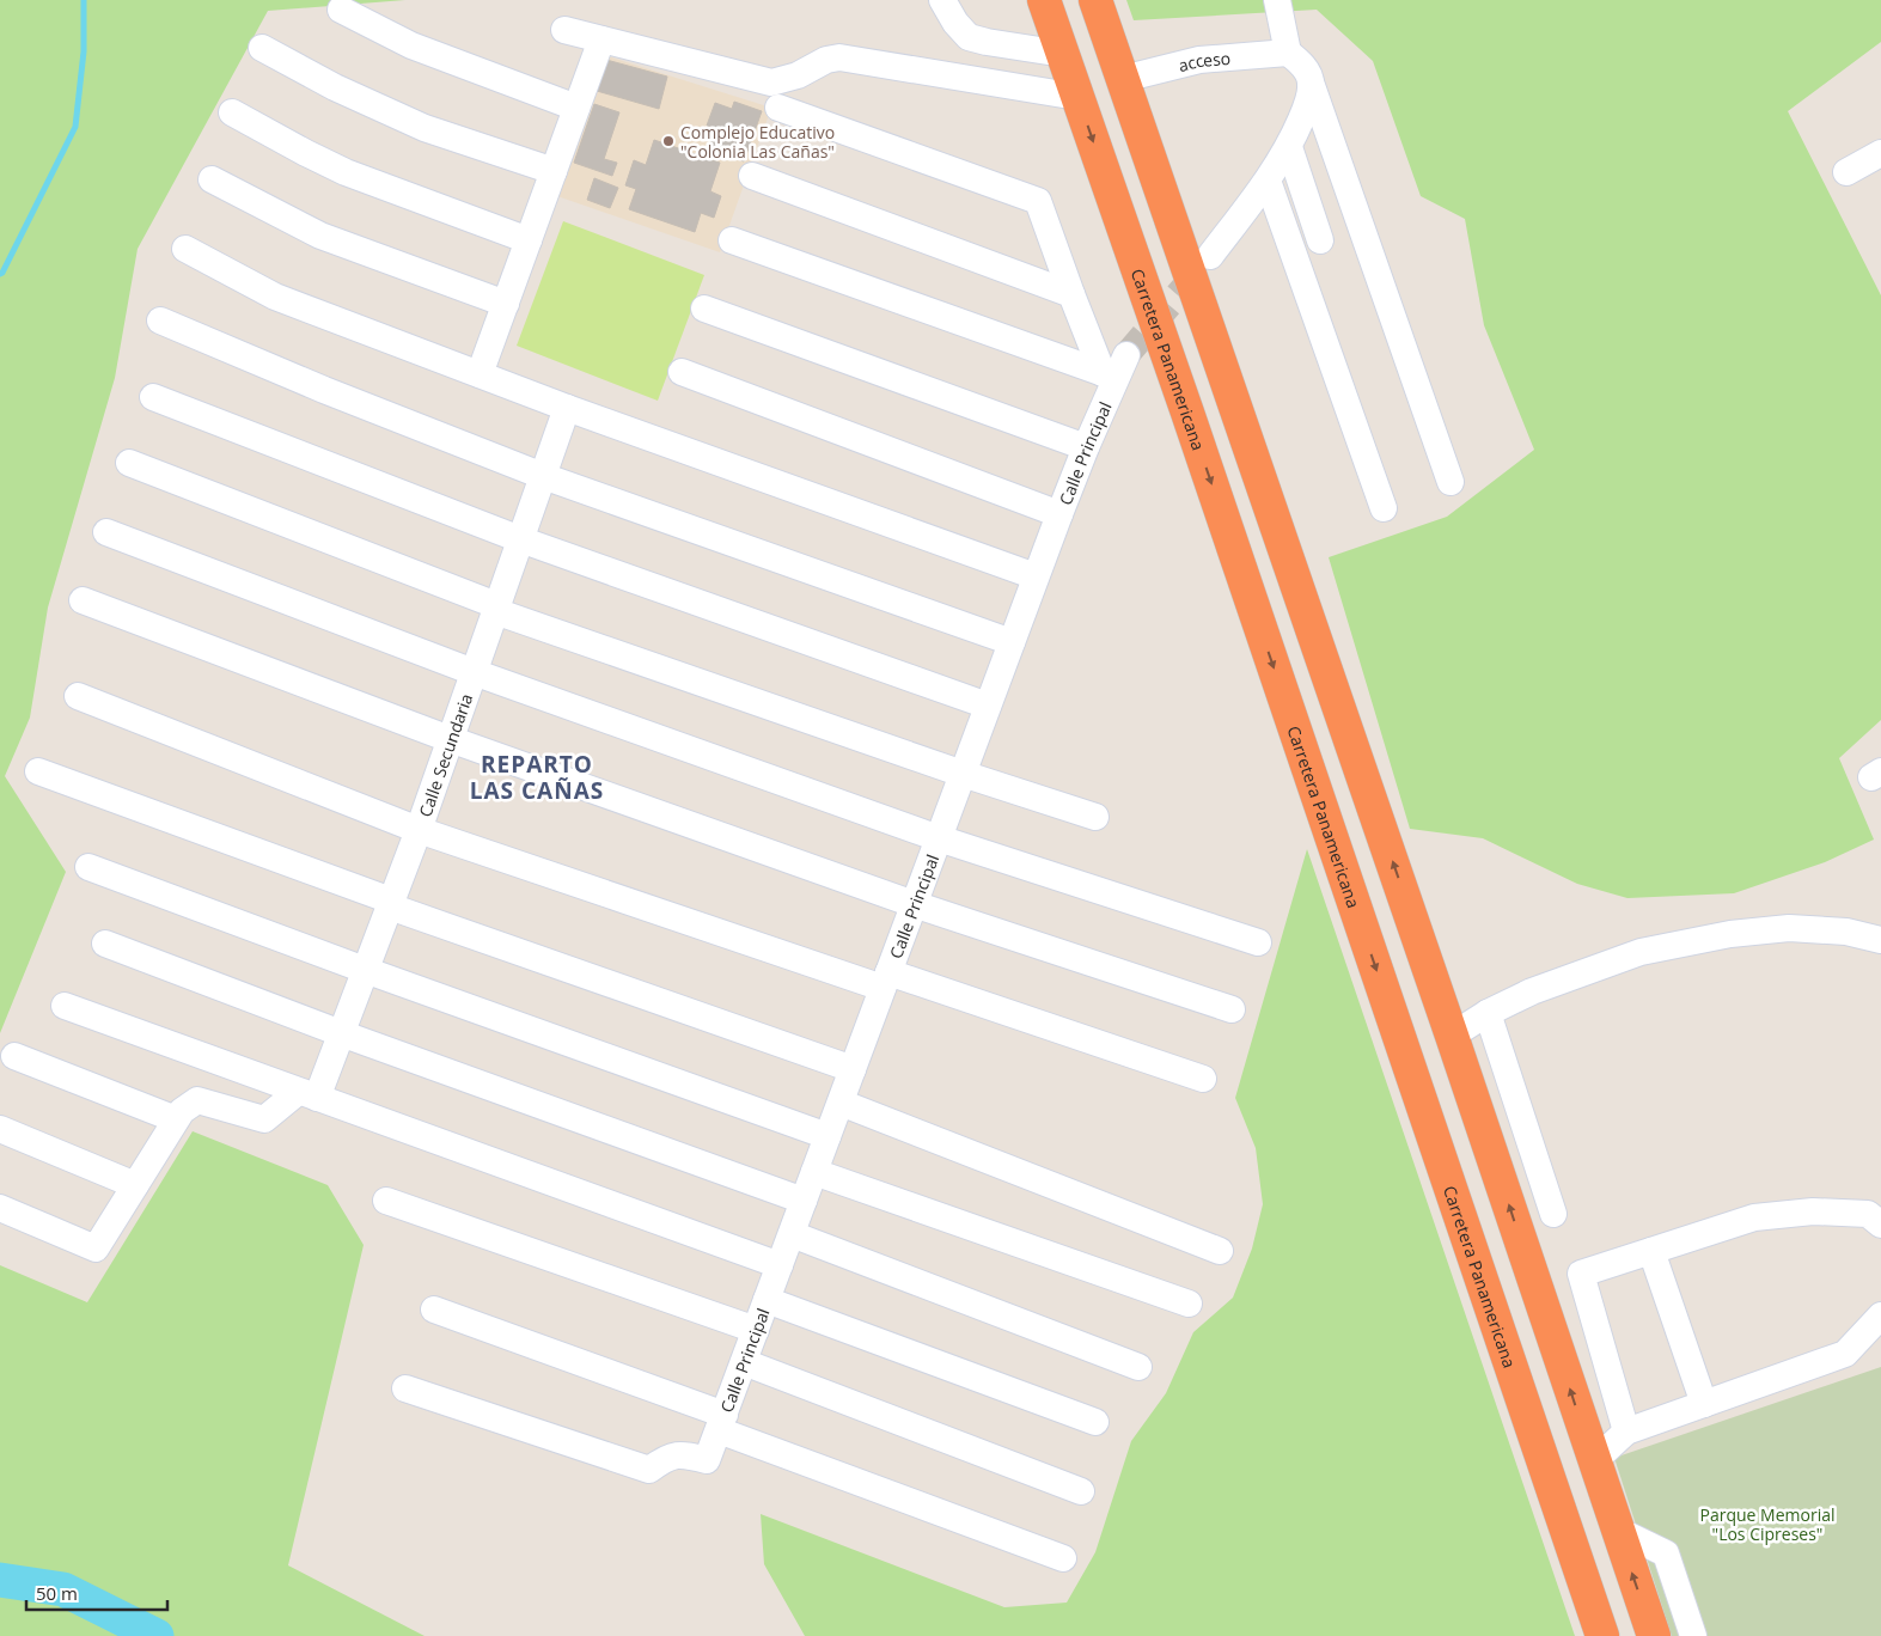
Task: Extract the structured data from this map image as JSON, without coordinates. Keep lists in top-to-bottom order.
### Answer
{
  "streets": {
    "highway": ["Carretera Panamericana"],
    "street": ["acceso", "Calle Principal", "Calle Secundaria"]
  },
  "districts": ["REPARTO LAS CAÑAS"],
  "parks": ["Parque Memorial \"Los Cipreses\""],
  "places": ["Complejo Educativo \"Colonia Las Cañas\""],
  "scale_bar": "50 m"
}
